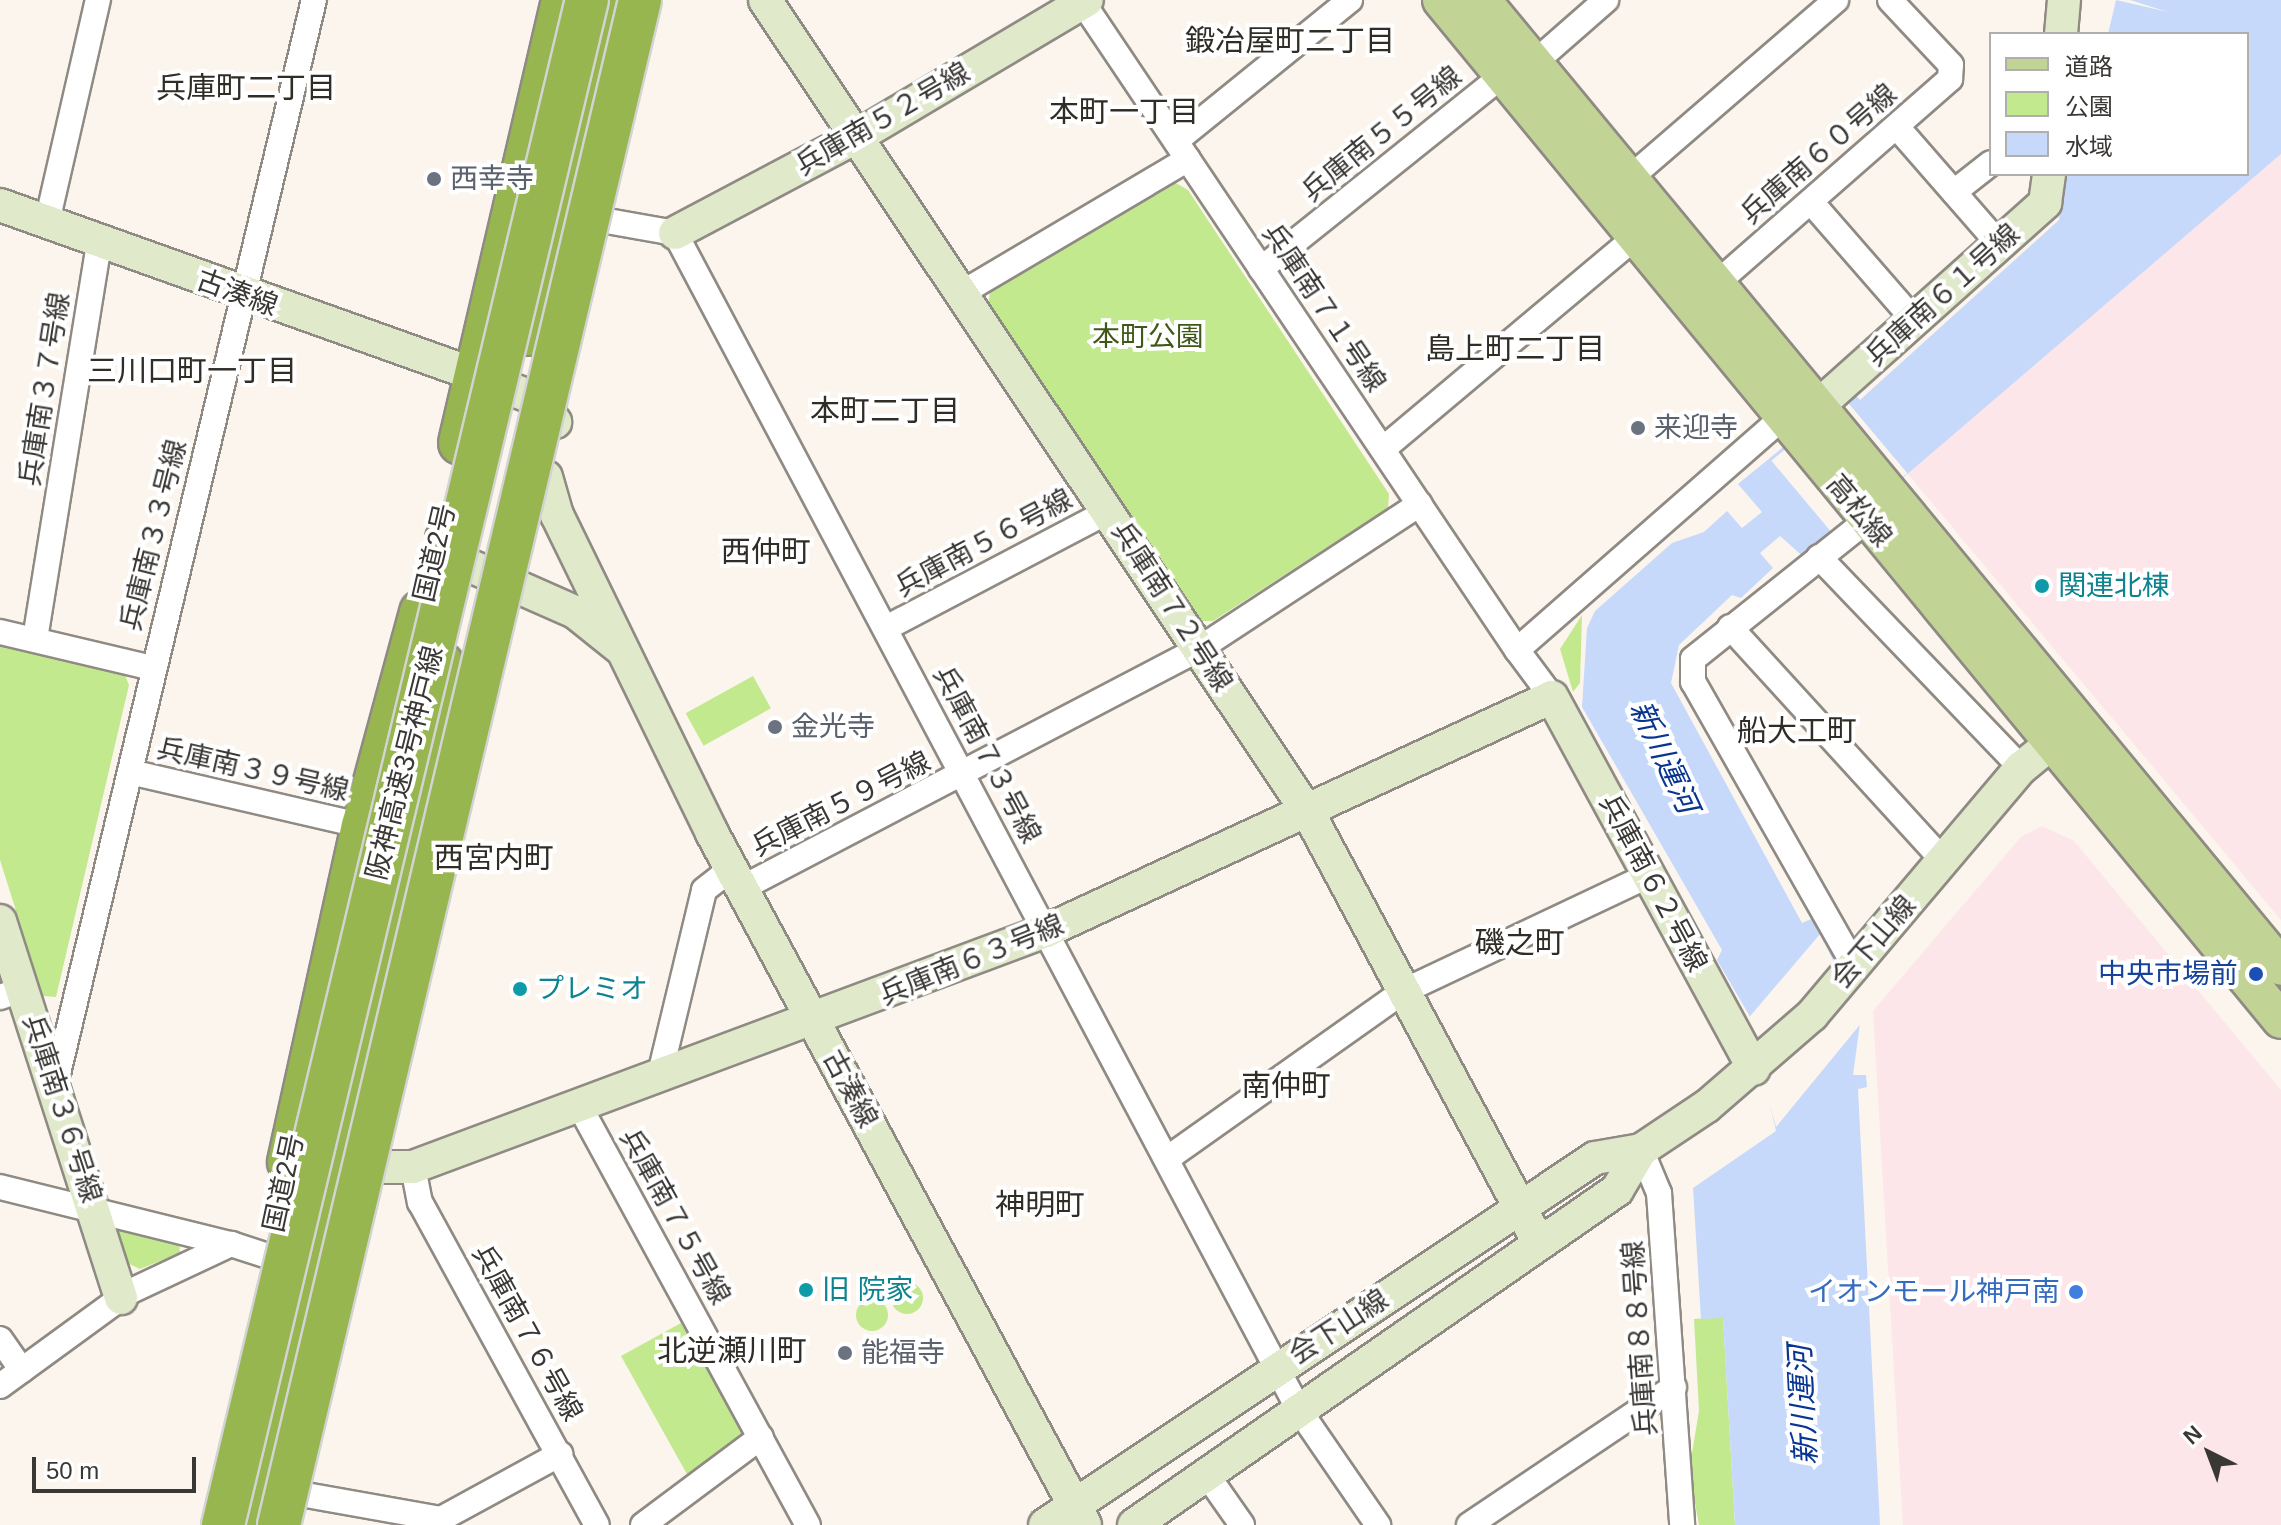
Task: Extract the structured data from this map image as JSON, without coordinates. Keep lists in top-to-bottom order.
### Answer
{
  "streets": {
    "highway": ["国道2号", "阪神高速3号神戸線"],
    "main road": ["高松線"],
    "street": [
      "兵庫南５２号線",
      "兵庫南５５号線",
      "兵庫南６０号線",
      "古湊線",
      "兵庫南６１号線",
      "兵庫南７１号線",
      "兵庫南３７号線",
      "兵庫南３３号線",
      "兵庫南５６号線",
      "兵庫南７２号線",
      "兵庫南７３号線",
      "兵庫南３９号線",
      "兵庫南５９号線",
      "兵庫南６２号線",
      "会下山線",
      "兵庫南６３号線",
      "兵庫南３６号線",
      "兵庫南７５号線",
      "兵庫南７６号線",
      "兵庫南８８号線"
    ]
  },
  "crossings": [
    ["兵庫南５２号線", "兵庫南７１号線"],
    ["兵庫南５２号線", "兵庫南７２号線"],
    ["兵庫南５２号線", "兵庫南７３号線"],
    ["兵庫南５５号線", "兵庫南７１号線"],
    ["兵庫南５５号線", "高松線"],
    ["兵庫南６０号線", "高松線"],
    ["古湊線", "兵庫南３７号線"],
    ["古湊線", "兵庫南３３号線"],
    ["古湊線", "国道2号"],
    ["古湊線", "兵庫南５９号線"],
    ["古湊線", "会下山線"],
    ["古湊線", "兵庫南６３号線"],
    ["兵庫南６１号線", "高松線"],
    ["兵庫南７１号線", "兵庫南５９号線"],
    ["兵庫南７１号線", "兵庫南６２号線"],
    ["高松線", "会下山線"],
    ["兵庫南３３号線", "兵庫南３９号線"],
    ["兵庫南３３号線", "兵庫南３６号線"],
    ["兵庫南５６号線", "兵庫南７２号線"],
    ["兵庫南５６号線", "兵庫南７３号線"],
    ["国道2号", "兵庫南３９号線"],
    ["兵庫南７２号線", "兵庫南５９号線"],
    ["兵庫南７２号線", "会下山線"],
    ["兵庫南７２号線", "兵庫南６３号線"],
    ["兵庫南７３号線", "兵庫南５９号線"],
    ["兵庫南７３号線", "会下山線"],
    ["兵庫南７３号線", "兵庫南６３号線"],
    ["兵庫南５９号線", "兵庫南６３号線"],
    ["兵庫南６２号線", "会下山線"],
    ["兵庫南６２号線", "兵庫南６３号線"],
    ["会下山線", "兵庫南８８号線"],
    ["兵庫南６３号線", "兵庫南７５号線"],
    ["兵庫南６３号線", "兵庫南７６号線"]
  ],
  "districts": [
    "鍛冶屋町二丁目",
    "兵庫町二丁目",
    "本町一丁目",
    "島上町二丁目",
    "三川口町一丁目",
    "本町二丁目",
    "西仲町",
    "船大工町",
    "西宮内町",
    "磯之町",
    "南仲町",
    "神明町",
    "北逆瀬川町"
  ],
  "water": ["新川運河"],
  "parks": ["本町公園"],
  "places": [
    "西幸寺",
    "来迎寺",
    "関連北棟",
    "金光寺",
    "中央市場前",
    "プレミオ",
    "旧 院家",
    "イオンモール神戸南",
    "能福寺"
  ],
  "legend": ["道路", "公園", "水域"],
  "scale_bar": "50 m",
  "north": "top left"
}
